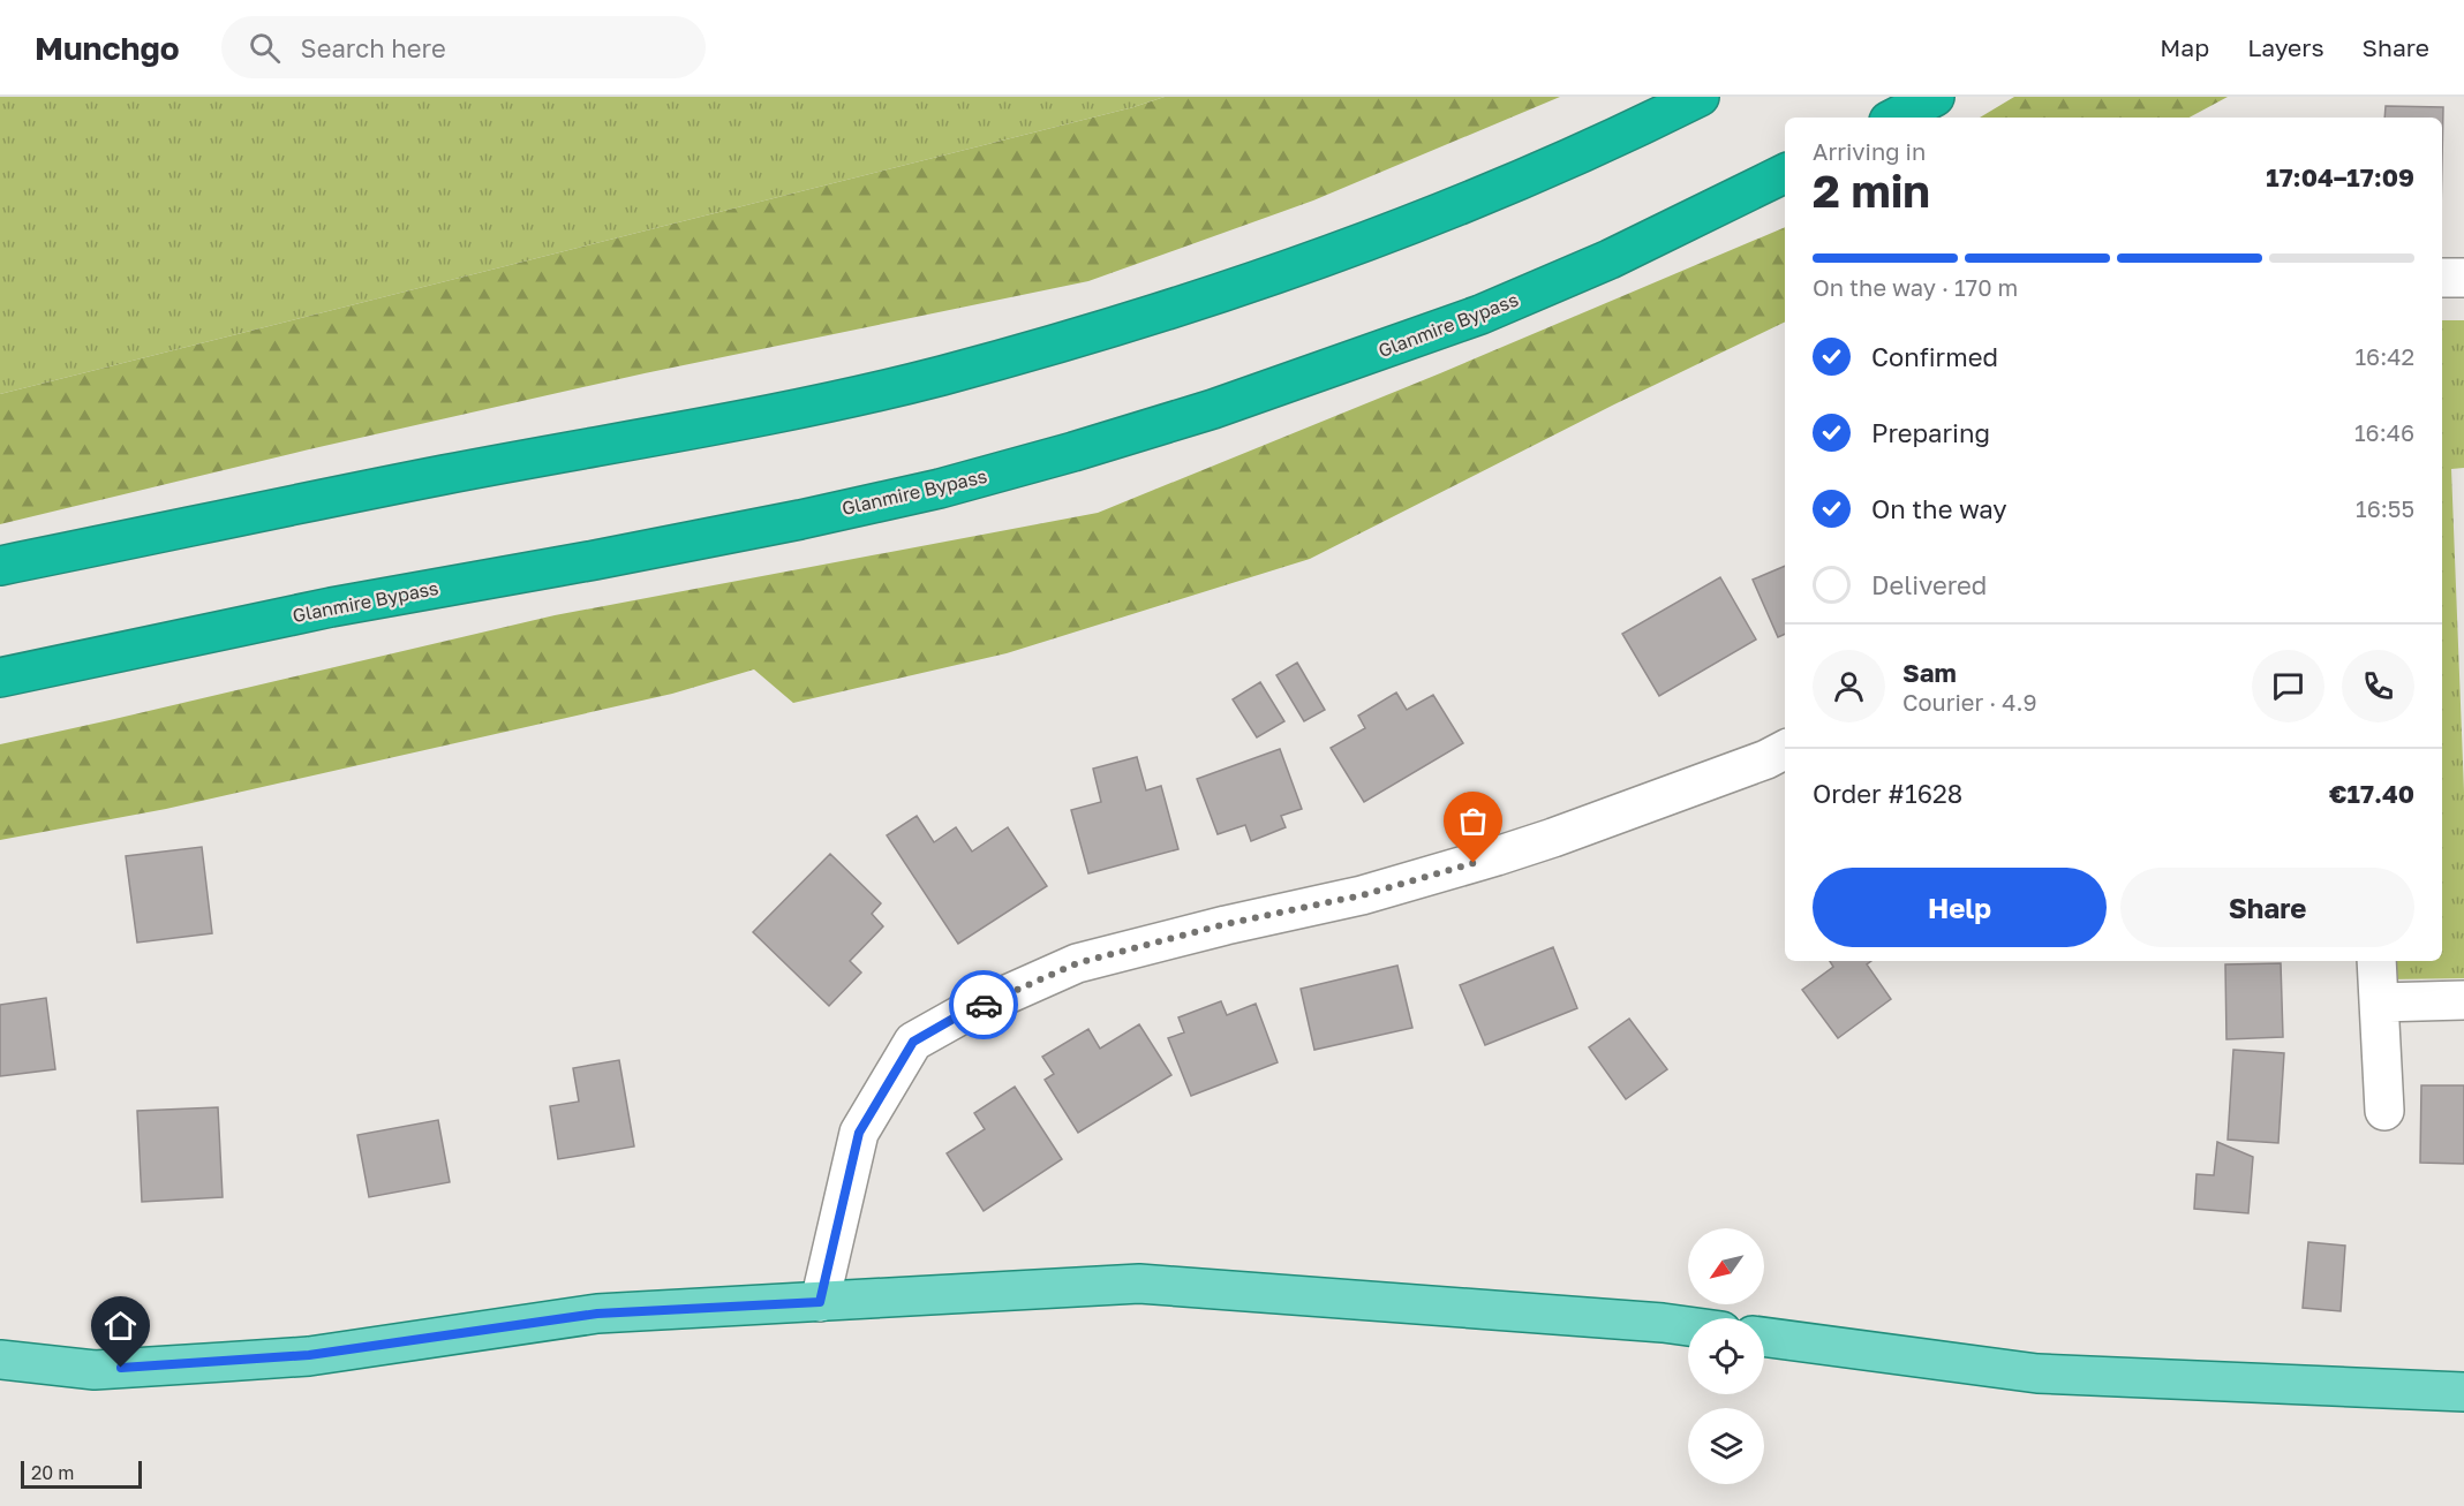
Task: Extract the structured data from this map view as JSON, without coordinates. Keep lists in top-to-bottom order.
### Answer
{
  "streets": {
    "highway": ["Glanmire Bypass"]
  },
  "scale_bar": "20 m",
  "north": "bottom left",
  "page": {
    "header": "Munchgo",
    "search": "Search here",
    "nav": ["Map", "Layers", "Share"],
    "heading": ["2 min", "Arriving in", "17:04–17:09"],
    "panel": [
      "Sam",
      "Courier · 4.9",
      "Order #1628",
      "€17.40"
    ],
    "bar": "On the way · 170 m",
    "list": [
      ["Confirmed", "16:42"],
      ["Preparing", "16:46"],
      ["On the way", "16:55"],
      "Delivered"
    ],
    "buttons": ["Help", "Share"],
    "scale": "20 m"
  }
}
